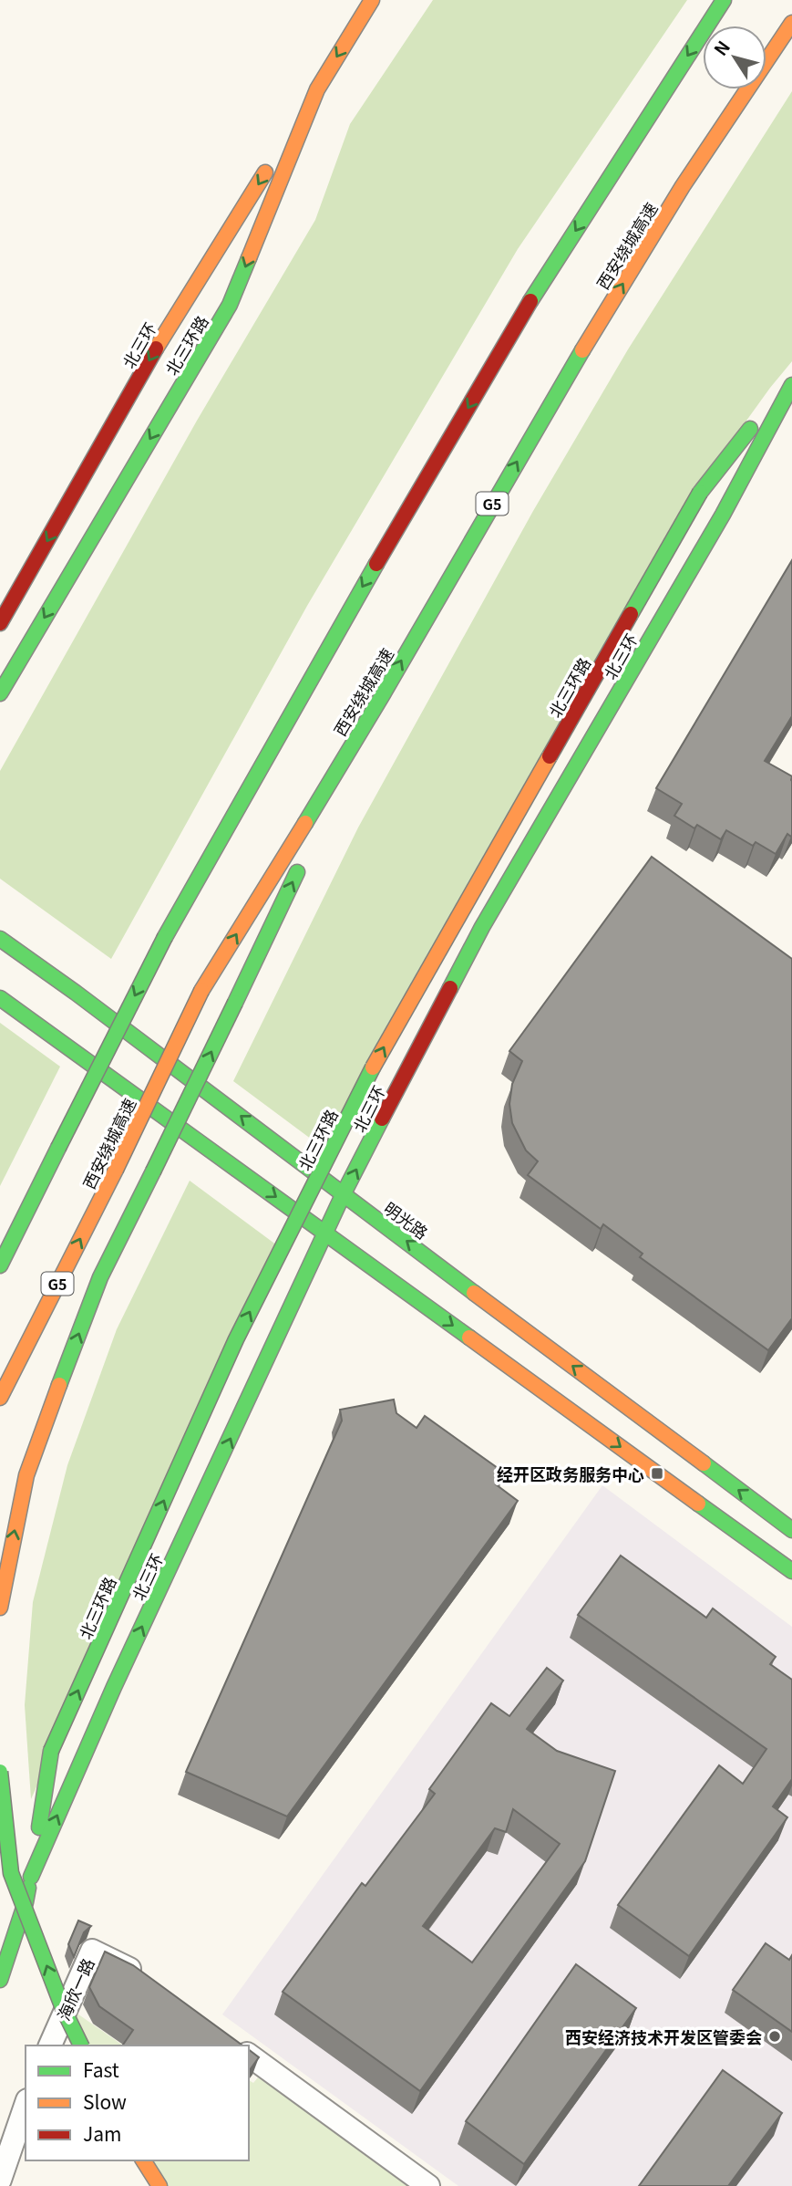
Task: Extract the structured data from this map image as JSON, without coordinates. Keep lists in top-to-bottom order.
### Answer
{
  "streets": {
    "main road": [
      "西安绕城高速",
      "北三环",
      "北三环路",
      "G5",
      "明光路"
    ],
    "street": ["海欣一路"]
  },
  "crossings": [
    ["北三环", "北三环路"],
    ["北三环", "明光路"]
  ],
  "places": {
    "transit": ["经开区政务服务中心"],
    "other": ["西安经济技术开发区管委会"]
  },
  "legend": ["Fast", "Slow", "Jam"],
  "north": "top left"
}
